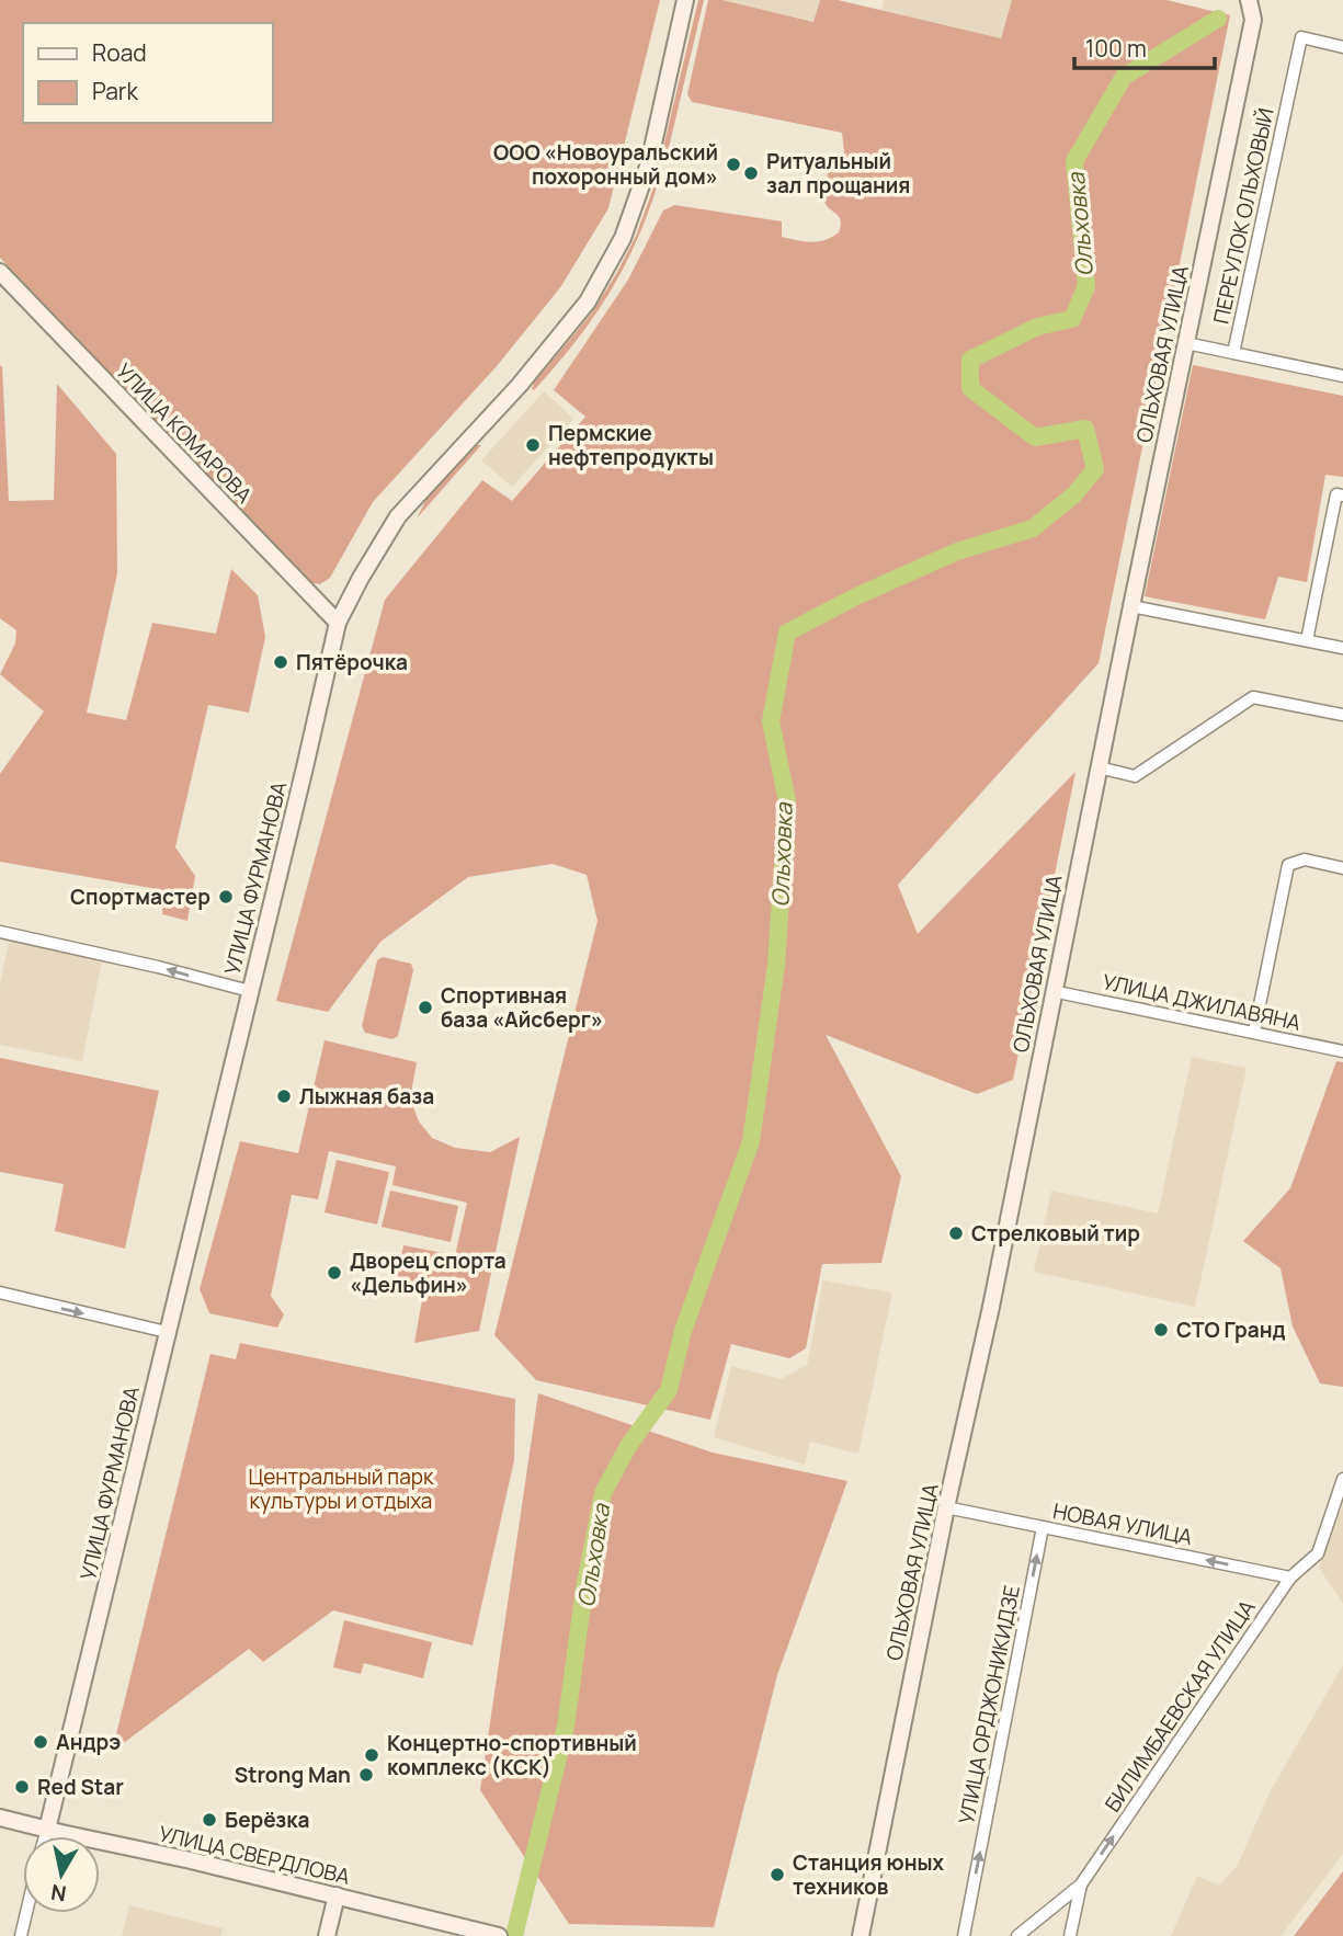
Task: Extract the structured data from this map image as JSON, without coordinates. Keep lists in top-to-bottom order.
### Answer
{
  "streets": {
    "main road": [
      "ОЛЬХОВАЯ УЛИЦА",
      "УЛИЦА КОМАРОВА",
      "УЛИЦА ФУРМАНОВА",
      "УЛИЦА СВЕРДЛОВА"
    ],
    "street": [
      "ПЕРЕУЛОК ОЛЬХОВЫЙ",
      "УЛИЦА ДЖИЛАВЯНА",
      "НОВАЯ УЛИЦА",
      "УЛИЦА ОРДЖОНИКИДЗЕ",
      "БИЛИМБАЕВСКАЯ УЛИЦА"
    ]
  },
  "crossings": [
    ["ПЕРЕУЛОК ОЛЬХОВЫЙ", "ОЛЬХОВАЯ УЛИЦА"],
    ["ОЛЬХОВАЯ УЛИЦА", "УЛИЦА ДЖИЛАВЯНА"],
    ["ОЛЬХОВАЯ УЛИЦА", "НОВАЯ УЛИЦА"],
    ["УЛИЦА КОМАРОВА", "УЛИЦА ФУРМАНОВА"],
    ["УЛИЦА ФУРМАНОВА", "УЛИЦА СВЕРДЛОВА"],
    ["НОВАЯ УЛИЦА", "УЛИЦА ОРДЖОНИКИДЗЕ"],
    ["НОВАЯ УЛИЦА", "БИЛИМБАЕВСКАЯ УЛИЦА"]
  ],
  "one_way": ["НОВАЯ УЛИЦА", "УЛИЦА ОРДЖОНИКИДЗЕ", "БИЛИМБАЕВСКАЯ УЛИЦА"],
  "water": ["Ольховка"],
  "parks": ["Центральный парк культуры и отдыха"],
  "places": [
    "ООО «Новоуральский похоронный дом»",
    "Ритуальный зал прощания",
    "Пермские нефтепродукты",
    "Пятёрочка",
    "Спортмастер",
    "Спортивная база «Айсберг»",
    "Лыжная база",
    "Стрелковый тир",
    "Дворец спорта «Дельфин»",
    "СТО Гранд",
    "Андрэ",
    "Концертно-спортивный комплекс (КСК)",
    "Strong Man",
    "Red Star",
    "Берёзка",
    "Станция юных техников"
  ],
  "legend": ["Road", "Park"],
  "scale_bar": "100 m",
  "north": "bottom"
}
